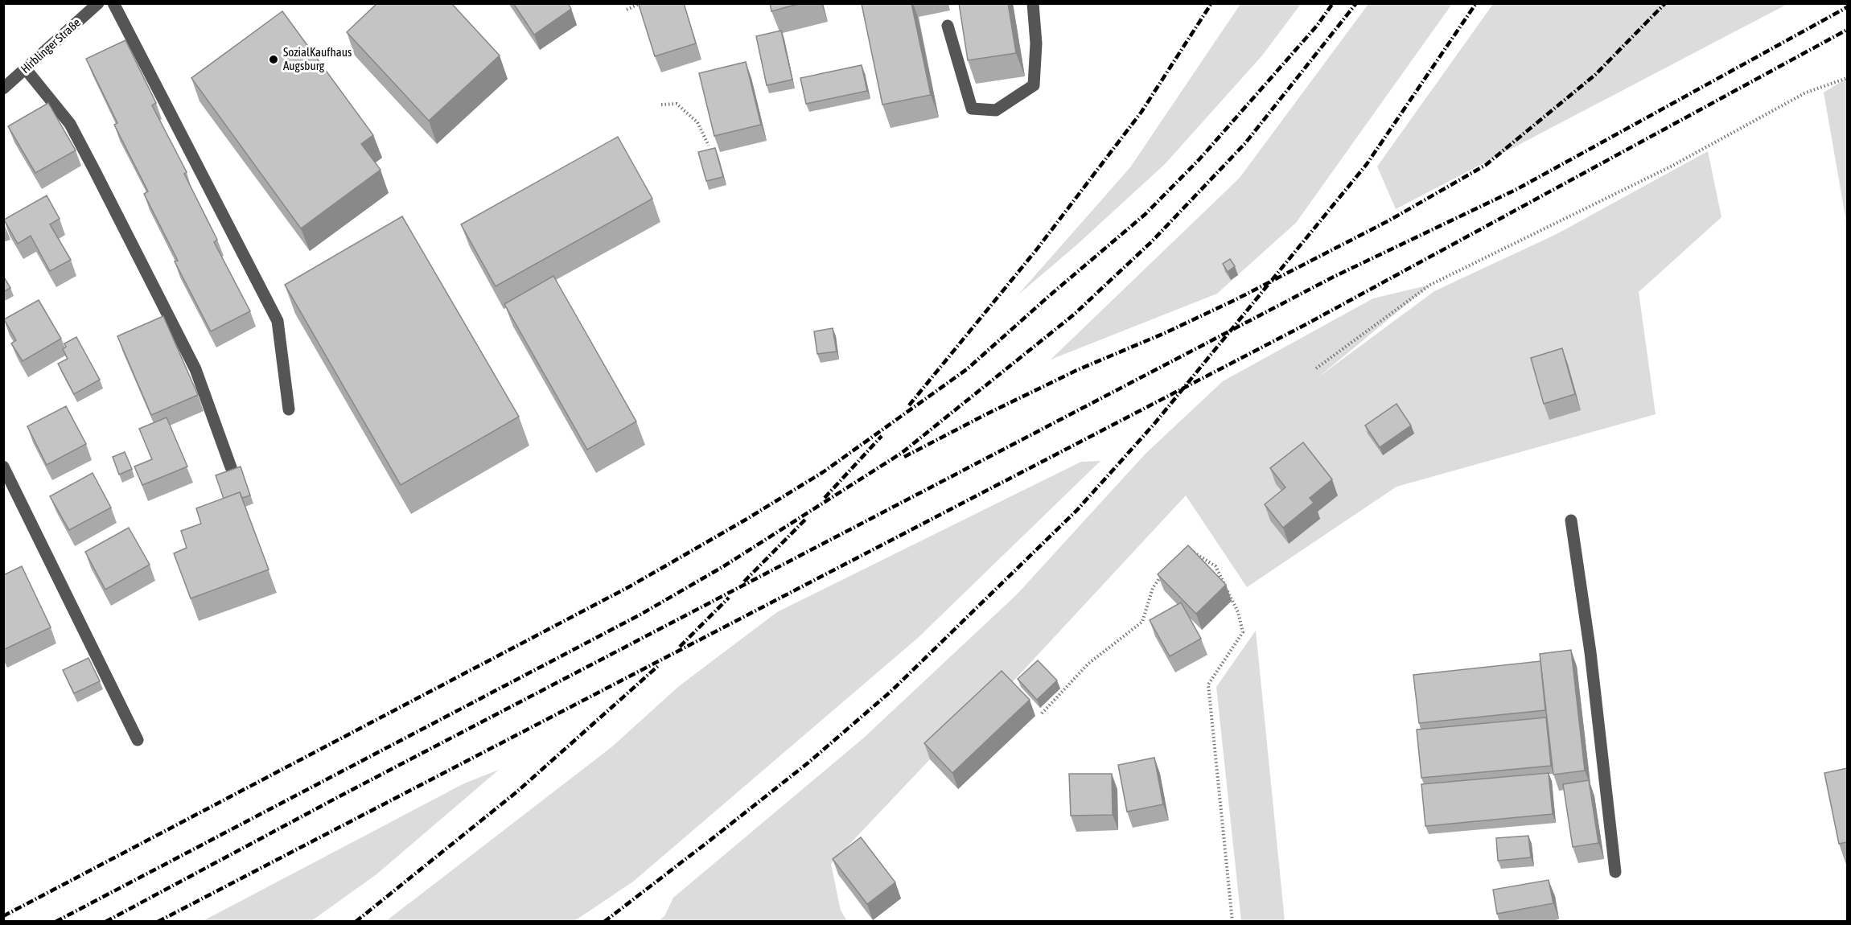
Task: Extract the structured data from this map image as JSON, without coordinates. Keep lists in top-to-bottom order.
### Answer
{
  "streets": {
    "street": ["Hirblinger Straße"]
  },
  "places": ["SozialKaufhaus Augsburg"]
}
